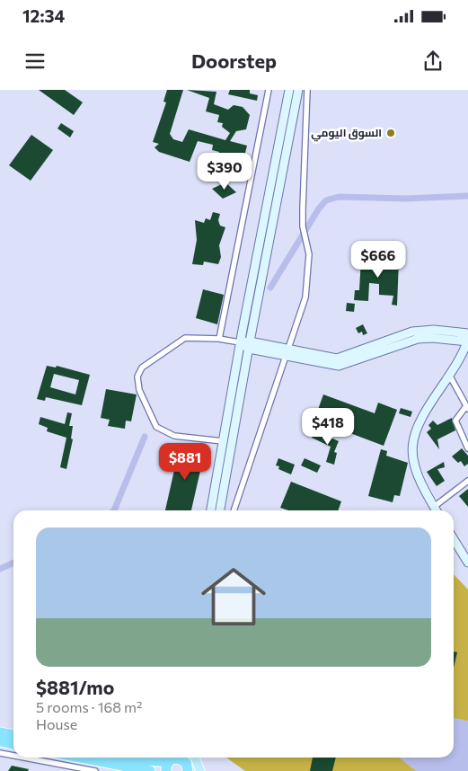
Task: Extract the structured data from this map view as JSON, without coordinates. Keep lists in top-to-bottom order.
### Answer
{
  "places": ["السوق اليومي"],
  "page": {
    "status": "12:34",
    "header": "Doorstep",
    "price": [
      "$390",
      "$666",
      "$418",
      "$881"
    ],
    "list": [
      {
        "name": "$881/mo",
        "note": "5 rooms · 168 m² · House"
      }
    ]
  }
}
